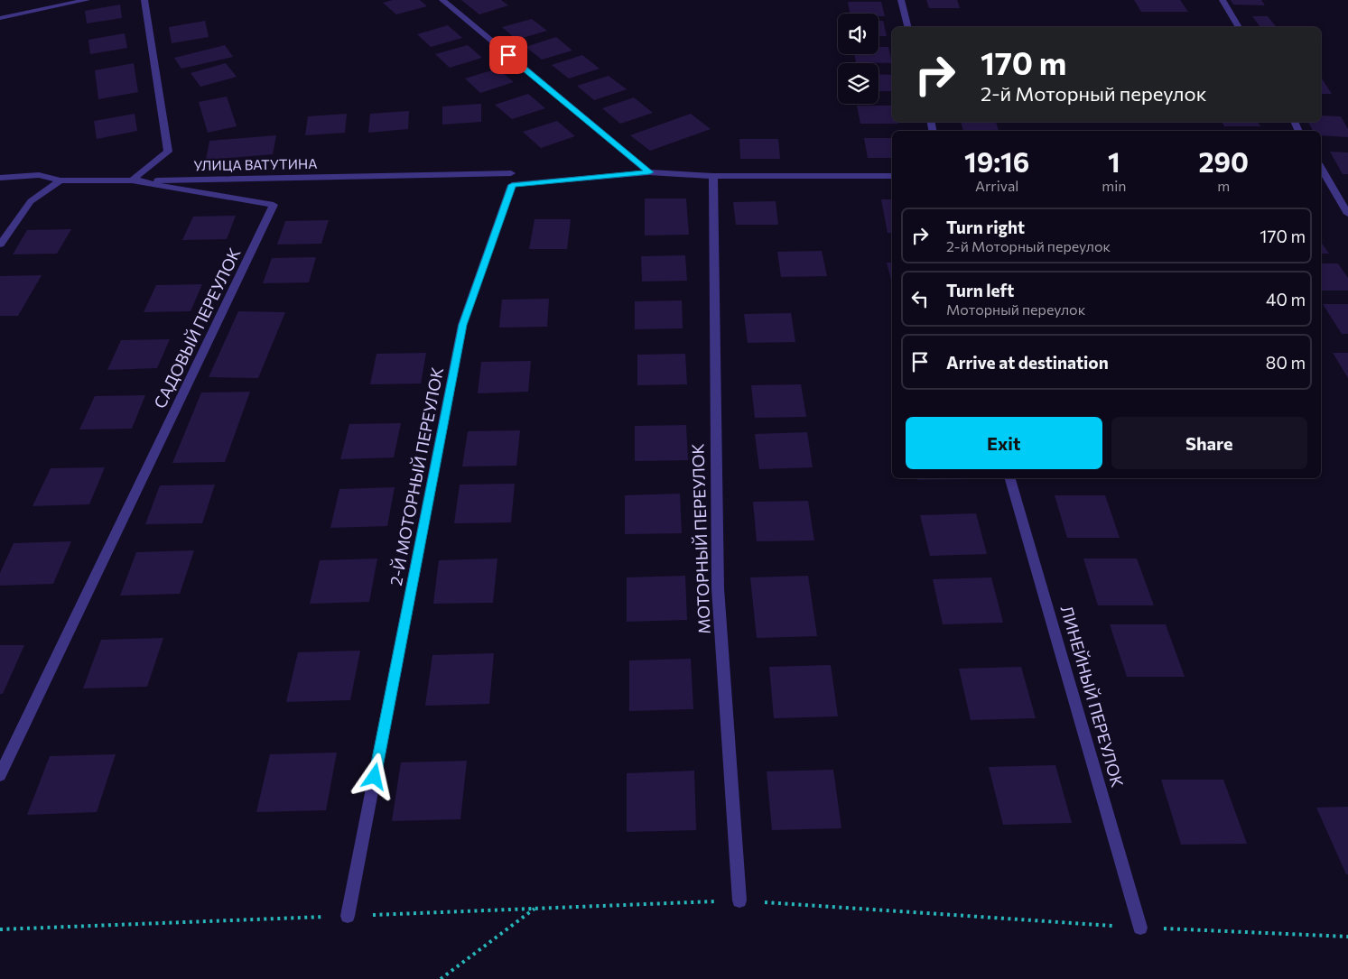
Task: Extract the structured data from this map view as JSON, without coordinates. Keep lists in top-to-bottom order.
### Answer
{
  "streets": {
    "street": [
      "УЛИЦА ВАТУТИНА",
      "САДОВЫЙ ПЕРЕУЛОК",
      "2-Й МОТОРНЫЙ ПЕРЕУЛОК",
      "МОТОРНЫЙ ПЕРЕУЛОК",
      "ЛИНЕЙНЫЙ ПЕРЕУЛОК"
    ]
  },
  "crossings": [
    ["УЛИЦА ВАТУТИНА", "САДОВЫЙ ПЕРЕУЛОК"]
  ],
  "page": {
    "turn": ["170 m", "2-й Моторный переулок"],
    "eta": [
      "19:16",
      "Arrival",
      "1",
      "min",
      "290",
      "m"
    ],
    "list": [
      {
        "name": "Turn right",
        "note": "2-й Моторный переулок",
        "value": "170 m"
      },
      {
        "name": "Turn left",
        "note": "Моторный переулок",
        "value": "40 m"
      },
      {
        "name": "Arrive at destination",
        "value": "80 m"
      }
    ],
    "buttons": ["Exit", "Share"]
  }
}
